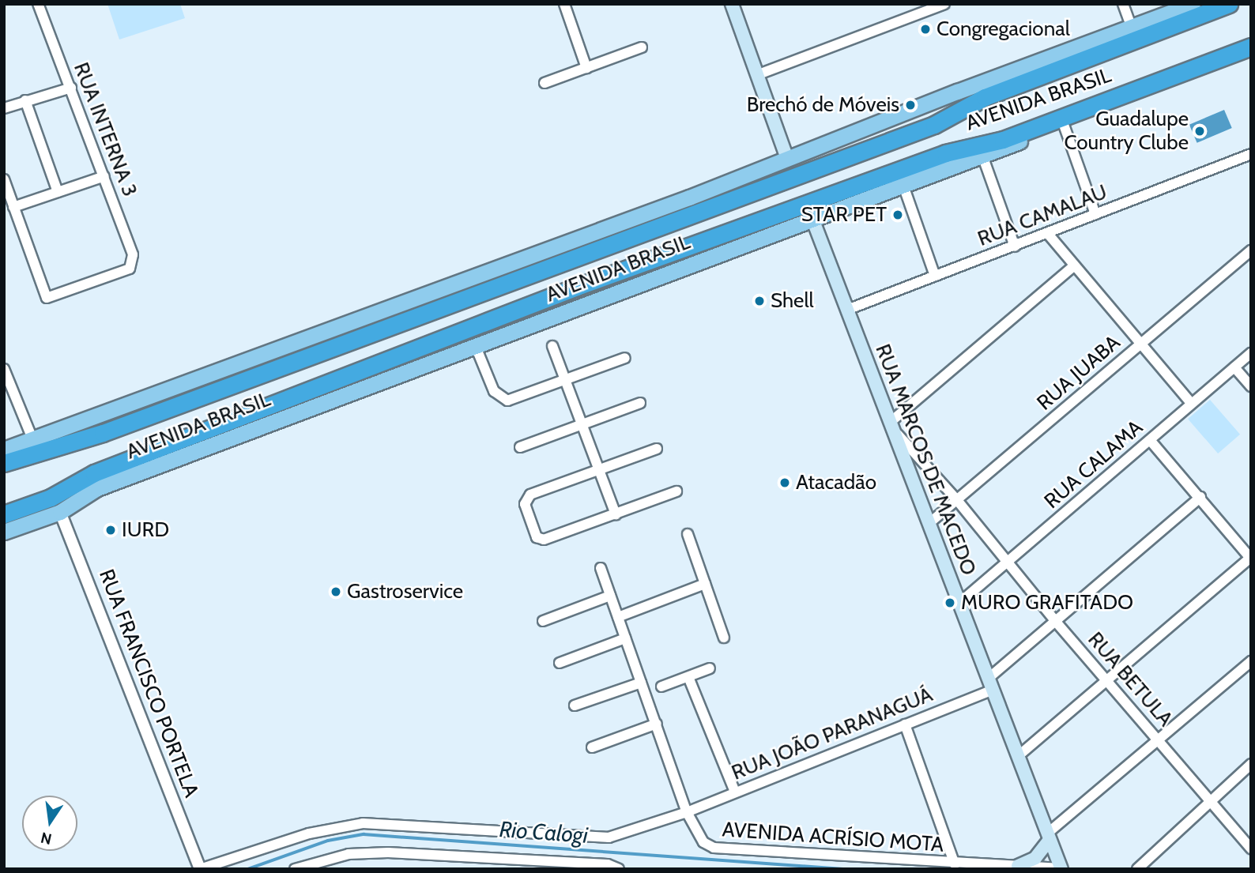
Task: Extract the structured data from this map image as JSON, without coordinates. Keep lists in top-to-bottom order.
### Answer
{
  "streets": {
    "highway": ["AVENIDA BRASIL"],
    "main road": ["RUA MARCOS DE MACEDO"],
    "street": [
      "RUA INTERNA 3",
      "RUA CAMALAU",
      "RUA JUABA",
      "RUA CALAMA",
      "RUA BETULA",
      "RUA FRANCISCO PORTELA",
      "RUA JOÃO PARANAGUÁ",
      "AVENIDA ACRÍSIO MOTA"
    ]
  },
  "crossings": [
    ["AVENIDA BRASIL", "RUA MARCOS DE MACEDO"],
    ["AVENIDA BRASIL", "RUA FRANCISCO PORTELA"],
    ["RUA CAMALAU", "RUA MARCOS DE MACEDO"],
    ["RUA JUABA", "RUA MARCOS DE MACEDO"],
    ["RUA JUABA", "RUA BETULA"],
    ["RUA MARCOS DE MACEDO", "RUA CALAMA"],
    ["RUA MARCOS DE MACEDO", "RUA BETULA"],
    ["RUA MARCOS DE MACEDO", "RUA JOÃO PARANAGUÁ"],
    ["RUA MARCOS DE MACEDO", "AVENIDA ACRÍSIO MOTA"],
    ["RUA CALAMA", "RUA BETULA"],
    ["RUA BETULA", "RUA JOÃO PARANAGUÁ"],
    ["RUA JOÃO PARANAGUÁ", "AVENIDA ACRÍSIO MOTA"]
  ],
  "water": ["Rio Calogi"],
  "places": [
    "Congregacional",
    "Brechó de Móveis",
    "Guadalupe Country Clube",
    "STAR PET",
    "Shell",
    "Atacadão",
    "IURD",
    "Gastroservice",
    "MURO GRAFITADO"
  ],
  "north": "bottom"
}
